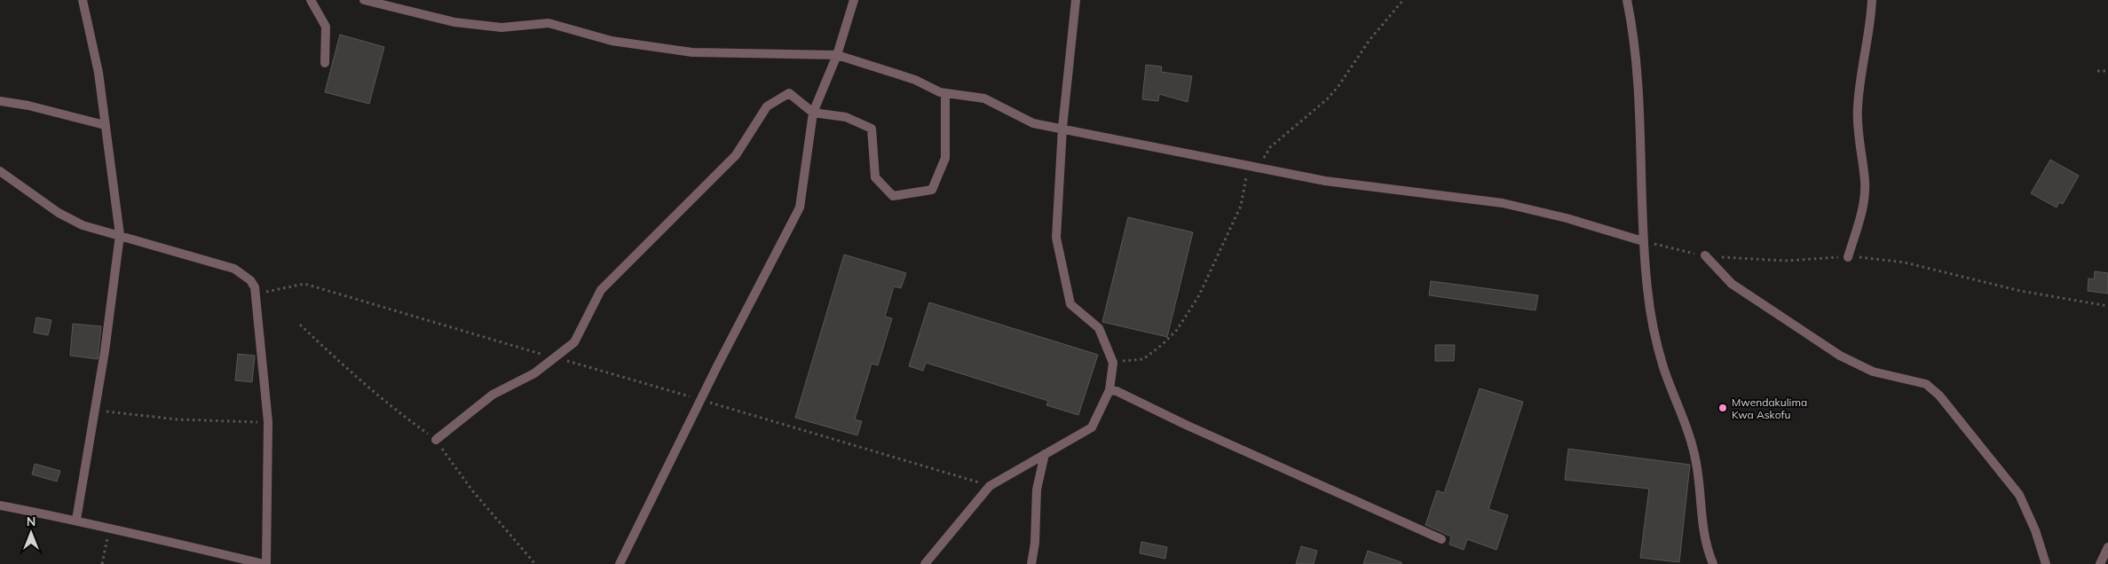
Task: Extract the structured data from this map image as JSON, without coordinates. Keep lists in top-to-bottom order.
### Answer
{
  "places": ["Mwendakulima Kwa Askofu"],
  "north": "top"
}
